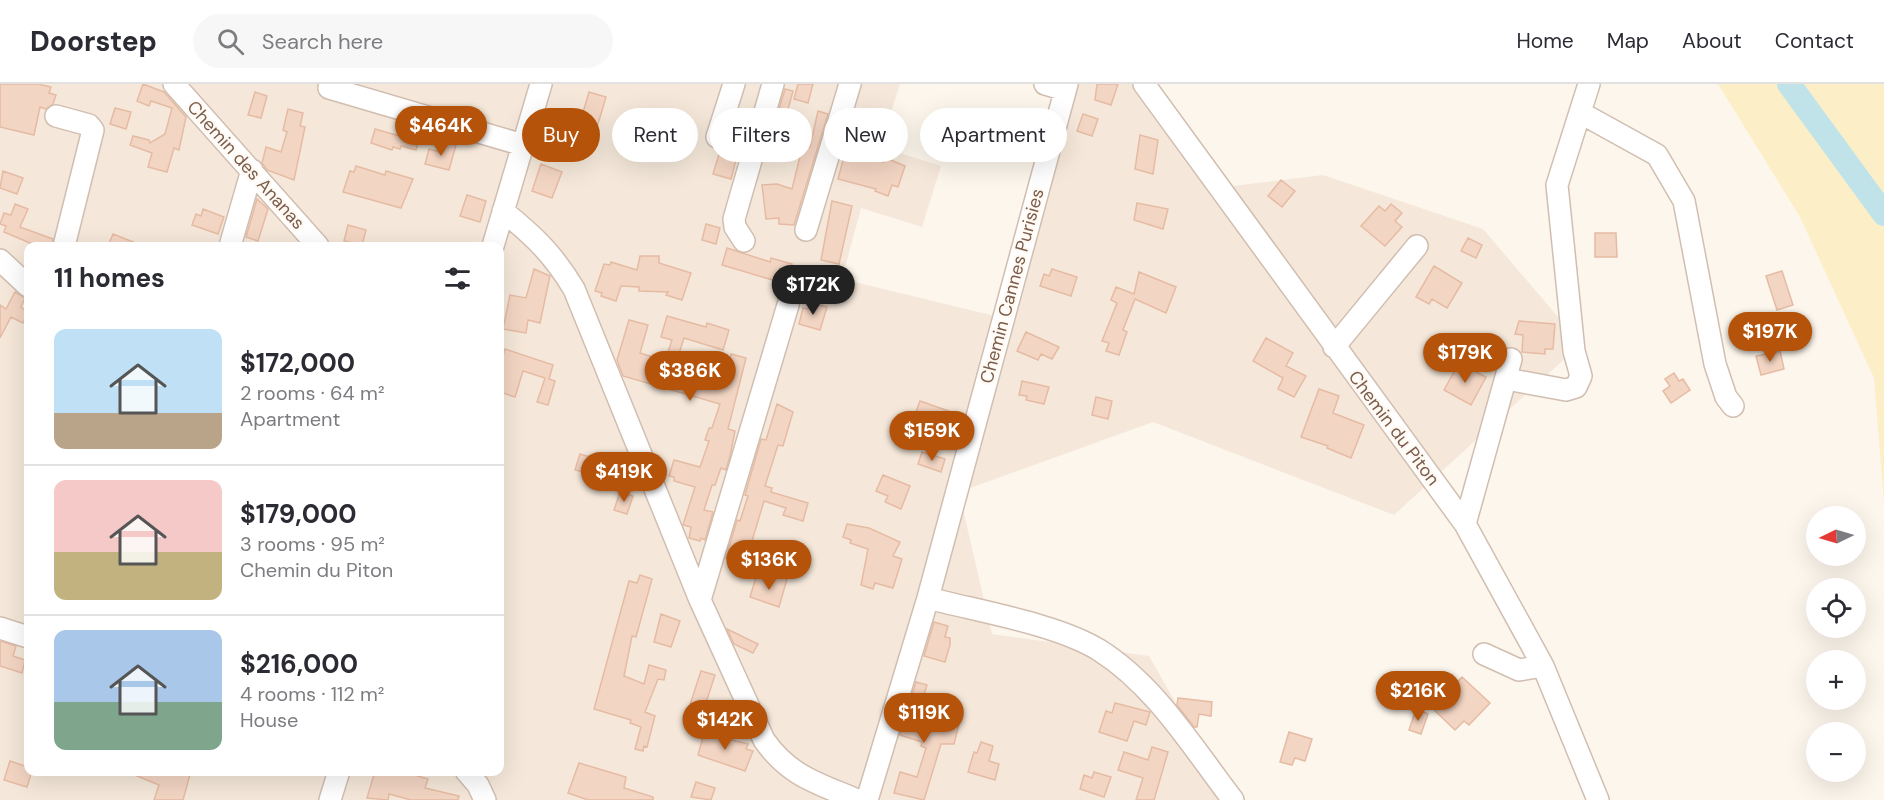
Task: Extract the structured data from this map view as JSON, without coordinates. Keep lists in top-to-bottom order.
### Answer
{
  "streets": {
    "street": ["Chemin des Ananas", "Chemin Cannes Purisies", "Chemin du Piton"]
  },
  "north": "left",
  "page": {
    "header": "Doorstep",
    "search": "Search here",
    "nav": [
      "Home",
      "Map",
      "About",
      "Contact"
    ],
    "price": [
      "$464K",
      "$172K",
      "$197K",
      "$179K",
      "$386K",
      "$159K",
      "$419K",
      "$136K",
      "$216K",
      "$119K",
      "$142K"
    ],
    "chip": [
      "Buy",
      "Rent",
      "Filters",
      "New",
      "Apartment"
    ],
    "heading": "11 homes",
    "list": [
      {
        "name": "$172,000",
        "note": "2 rooms · 64 m² · Apartment"
      },
      {
        "name": "$179,000",
        "note": "3 rooms · 95 m² · Chemin du Piton"
      },
      {
        "name": "$216,000",
        "note": "4 rooms · 112 m² · House"
      }
    ],
    "map_buttons": ["+", "−"]
  }
}
